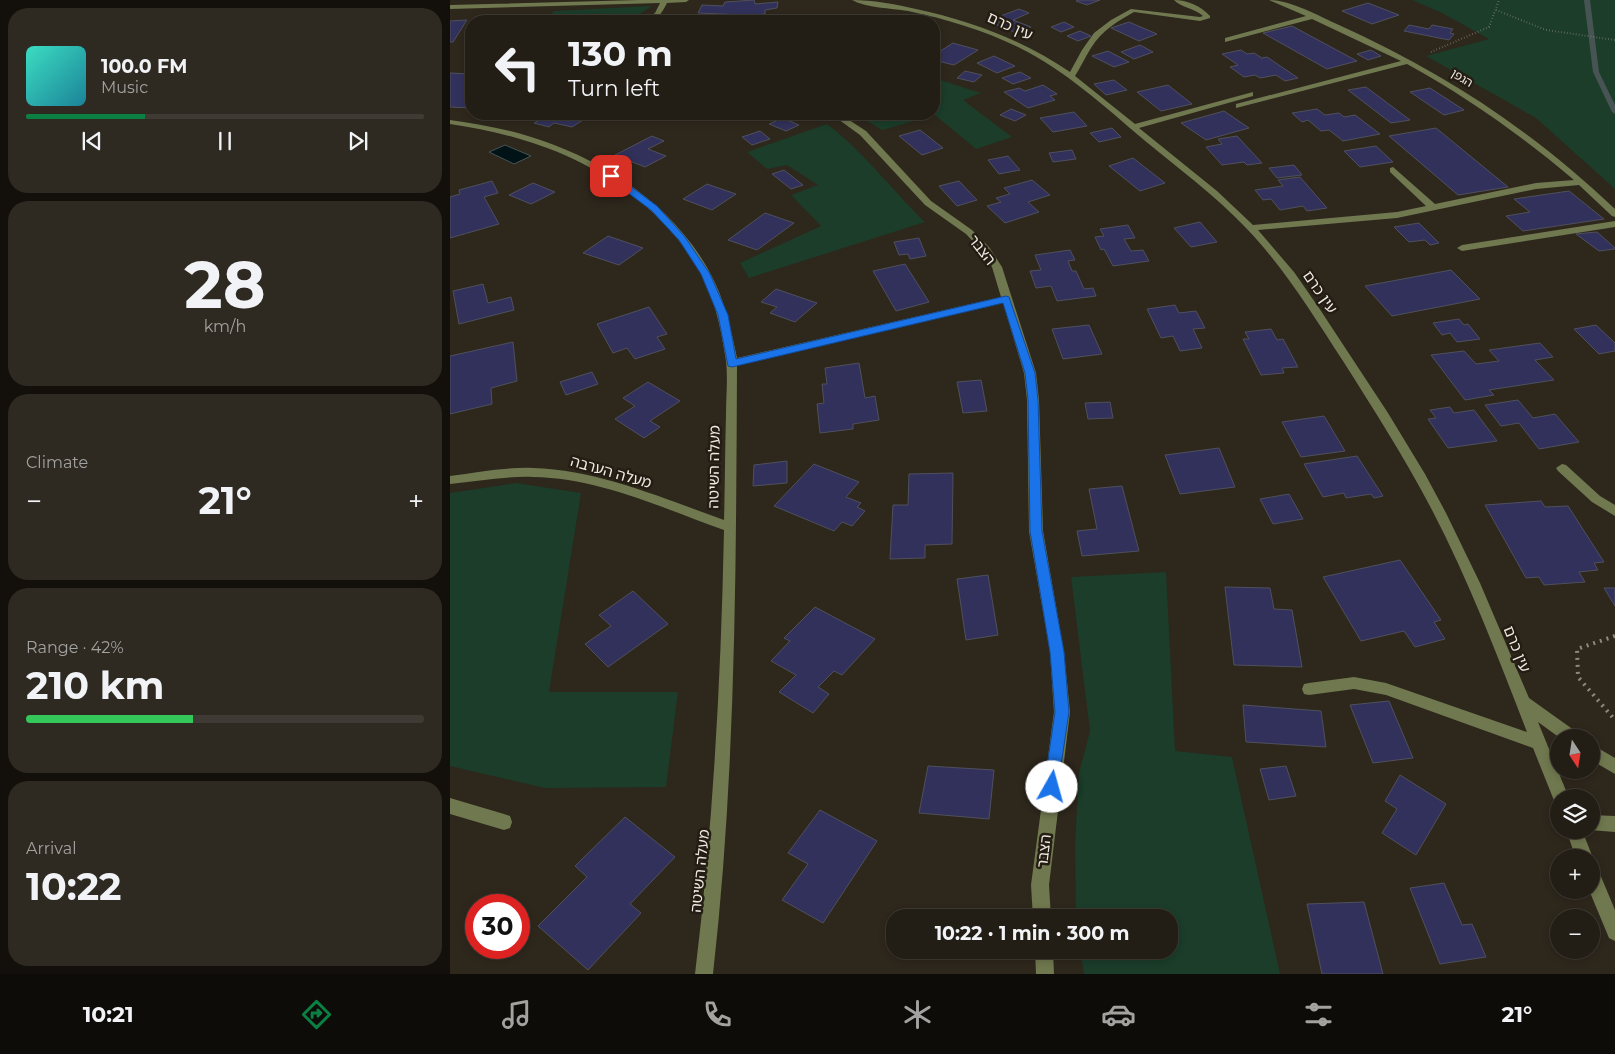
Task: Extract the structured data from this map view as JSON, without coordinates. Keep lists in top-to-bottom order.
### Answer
{
  "streets": {
    "street": [
      "עין כרם",
      "הגפן",
      "הצבר",
      "מעלה השיטה",
      "מעלה הערבה"
    ]
  },
  "crossings": [
    ["מעלה השיטה", "מעלה הערבה"]
  ],
  "north": "bottom",
  "page": {
    "turn": ["130 m", "Turn left"],
    "song": ["100.0 FM", "Music"],
    "tile": [
      ["28", "km/h"],
      "Climate",
      ["Range · 42%", "210 km"],
      ["Arrival", "10:22"]
    ],
    "heat": ["−", "21°", "+"],
    "map_buttons": ["+", "−"],
    "limit": "30",
    "trip": "10:22 · 1 min · 300 m",
    "tabs": ["10:21", "21°"]
  }
}
